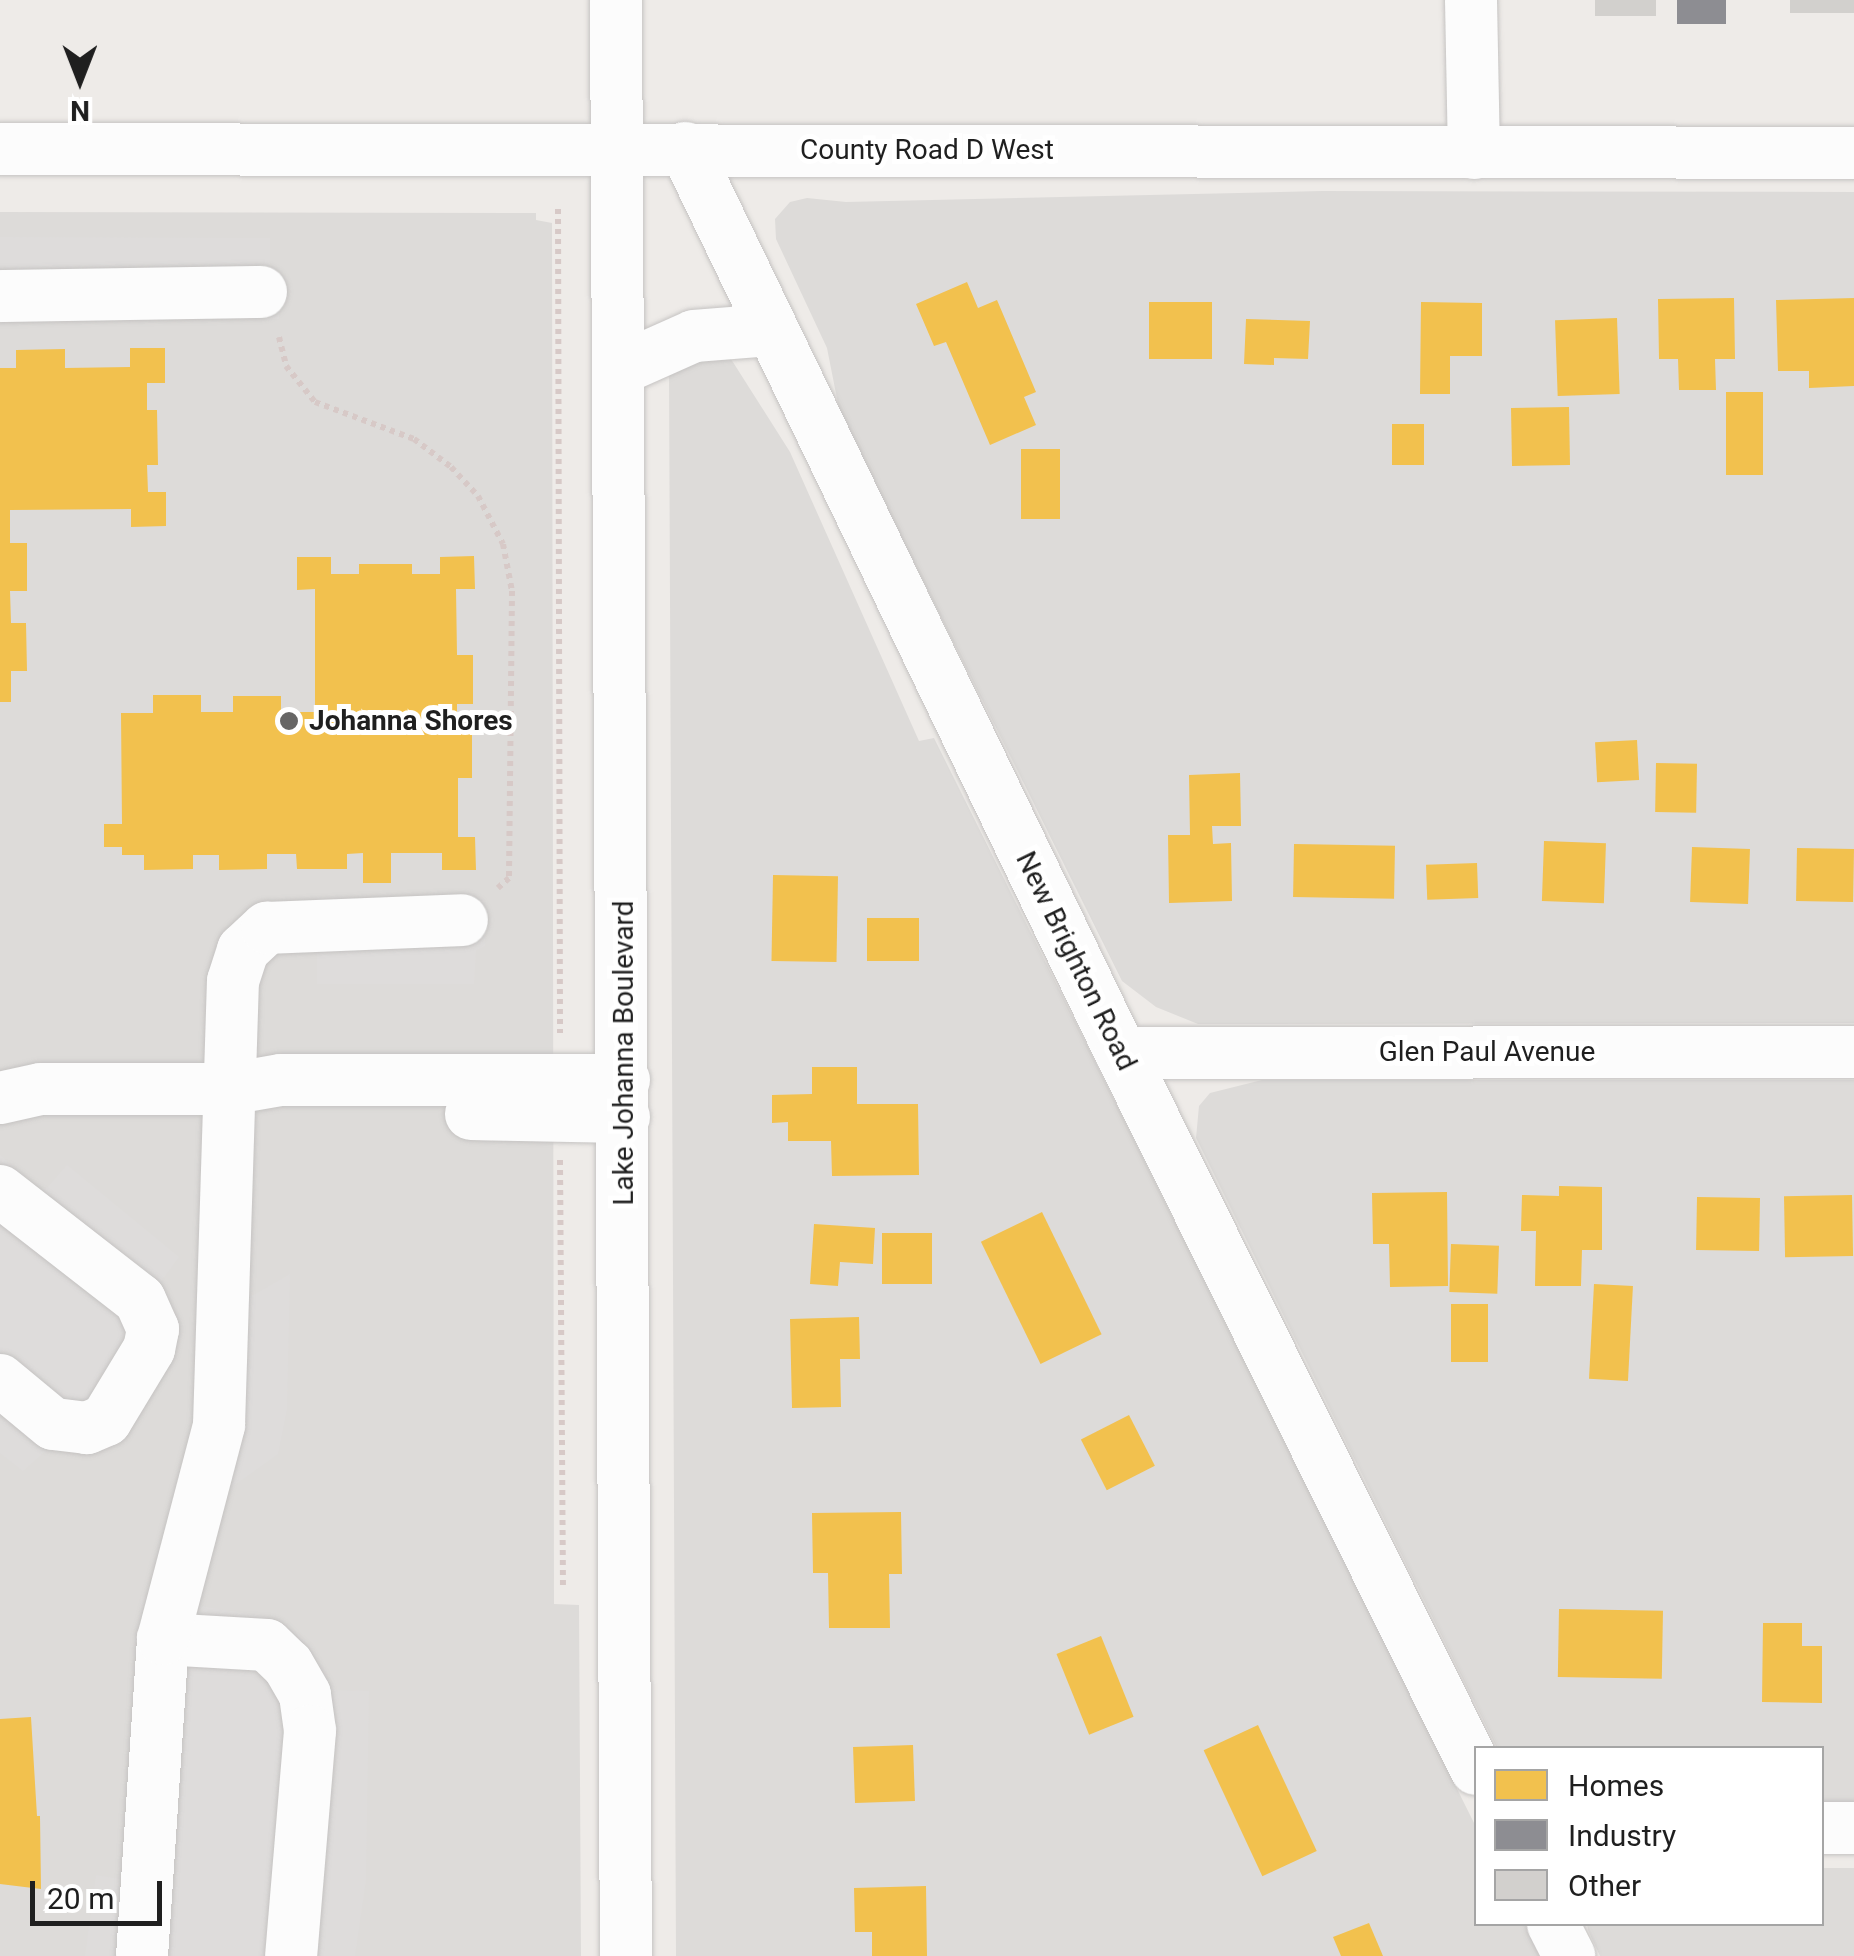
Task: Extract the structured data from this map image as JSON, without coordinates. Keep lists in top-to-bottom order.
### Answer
{
  "streets": {
    "street": [
      "County Road D West",
      "New Brighton Road",
      "Glen Paul Avenue",
      "Lake Johanna Boulevard"
    ]
  },
  "crossings": [
    ["County Road D West", "New Brighton Road"],
    ["County Road D West", "Lake Johanna Boulevard"],
    ["New Brighton Road", "Glen Paul Avenue"]
  ],
  "places": ["Johanna Shores"],
  "legend": ["Homes", "Industry", "Other"],
  "scale_bar": "20 m",
  "north": "bottom"
}
